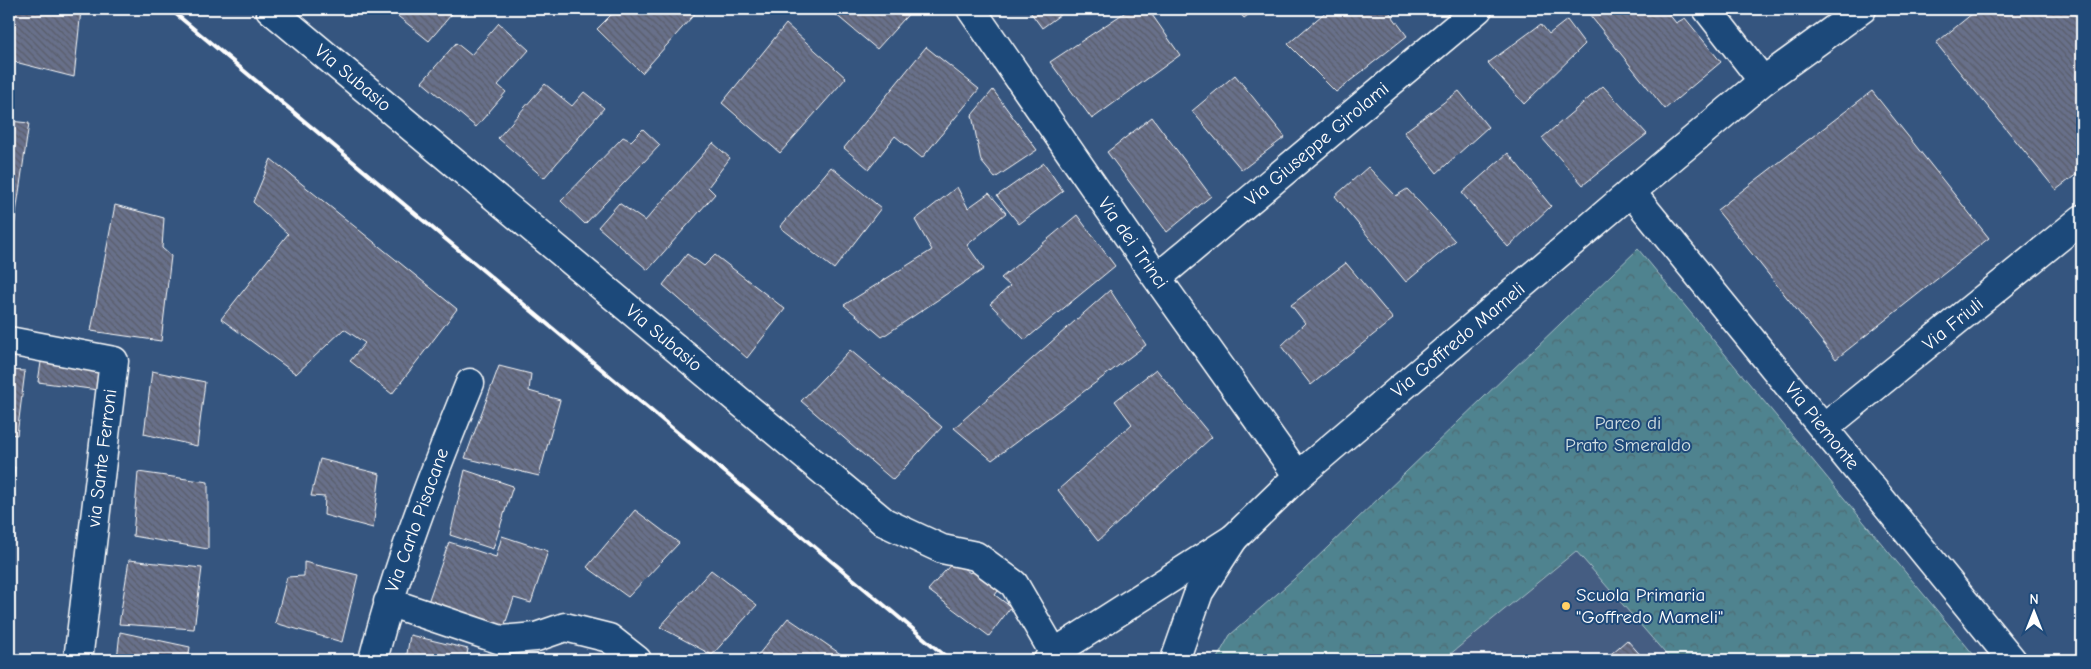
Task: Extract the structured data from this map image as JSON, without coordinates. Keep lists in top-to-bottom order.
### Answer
{
  "streets": {
    "street": [
      "Via Subasio",
      "Via Giuseppe Girolami",
      "Via dei Trinci",
      "Via Friuli",
      "Via Goffredo Mameli",
      "Via Piemonte",
      "via Sante Ferroni",
      "Via Carlo Pisacane"
    ]
  },
  "crossings": [
    ["Via Subasio", "Via Goffredo Mameli"],
    ["Via Giuseppe Girolami", "Via dei Trinci"],
    ["Via dei Trinci", "Via Goffredo Mameli"],
    ["Via Friuli", "Via Piemonte"],
    ["Via Goffredo Mameli", "Via Piemonte"]
  ],
  "parks": ["Parco di Prato Smeraldo"],
  "places": ["Scuola Primaria \"Goffredo Mameli\""],
  "north": "top"
}
